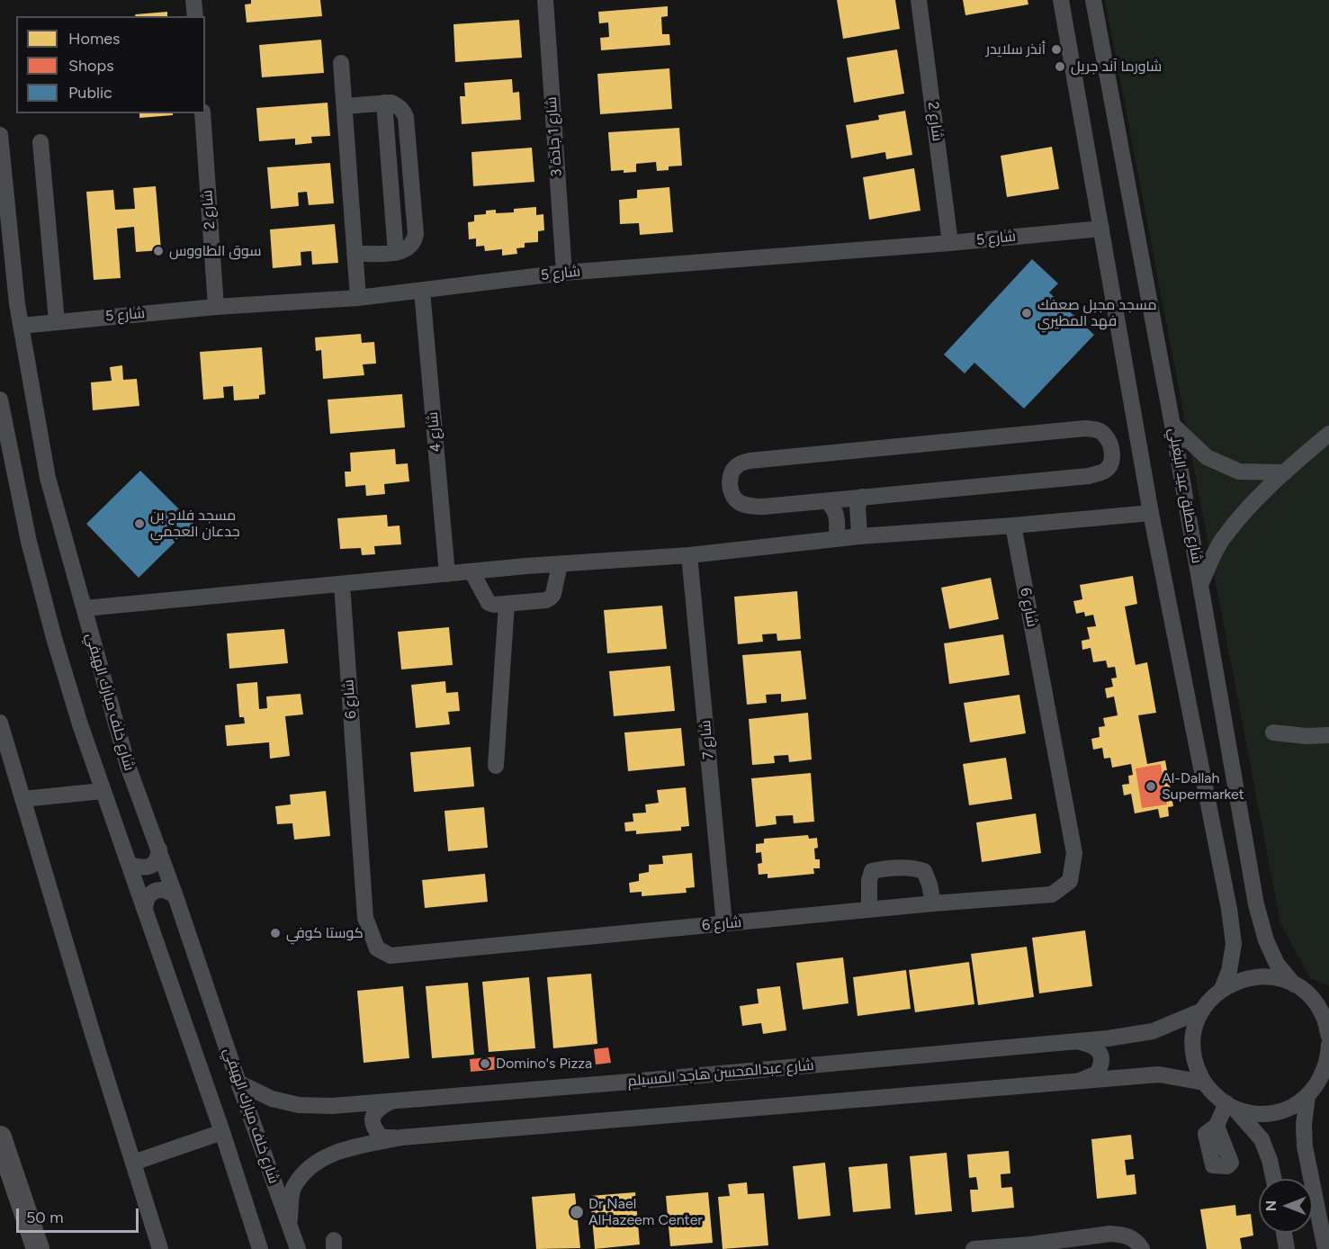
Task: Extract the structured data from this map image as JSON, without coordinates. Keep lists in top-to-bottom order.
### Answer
{
  "streets": {
    "street": [
      "شارع 2",
      "شارع 1 جادة 3",
      "شارع 5",
      "شارع 4",
      "شارع مطلق عيد البغيلي",
      "شارع 6",
      "شارع خلف مبارك الهيفي",
      "شارع 7",
      "شارع عبدالمحسن هاجد المسيلم"
    ]
  },
  "crossings": [
    ["شارع 2", "شارع 5"],
    ["شارع 1 جادة 3", "شارع 5"],
    ["شارع 5", "شارع 4"],
    ["شارع 5", "شارع خلف مبارك الهيفي"],
    ["شارع 6", "شارع 7"],
    ["شارع خلف مبارك الهيفي", "شارع عبدالمحسن هاجد المسيلم"]
  ],
  "places": [
    "أنذر سلايدر",
    "شاورما آند جريل",
    "سوق الطاووس",
    "مسجد مجبل صعفك فهد المطيري",
    "مسجد فلاح بن جدعان العجمي",
    "Al-Dallah Supermarket",
    "كوستا كوفي",
    "Domino's Pizza",
    "Dr Nael AlHazeem Center"
  ],
  "legend": ["Homes", "Shops", "Public"],
  "scale_bar": "50 m",
  "north": "left"
}
